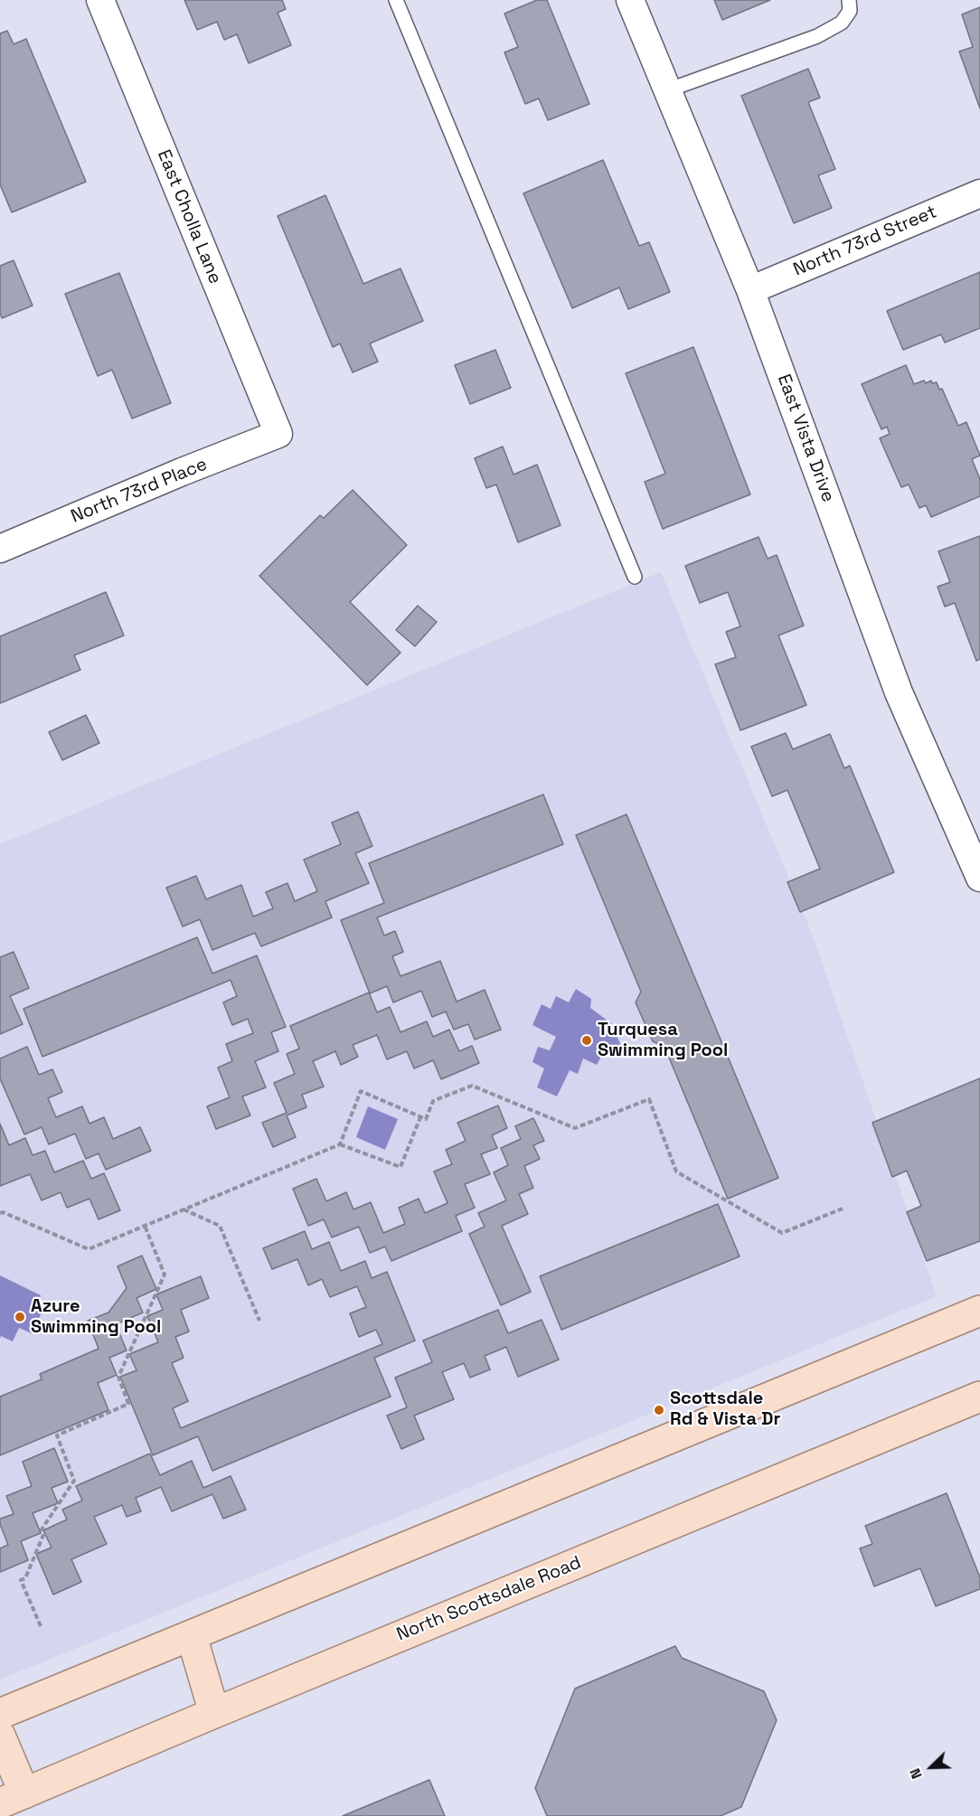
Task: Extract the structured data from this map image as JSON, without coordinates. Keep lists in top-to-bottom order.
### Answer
{
  "streets": {
    "main road": ["North Scottsdale Road"],
    "street": [
      "East Cholla Lane",
      "North 73rd Street",
      "East Vista Drive",
      "North 73rd Place"
    ]
  },
  "crossings": [
    ["East Cholla Lane", "North 73rd Place"],
    ["North 73rd Street", "East Vista Drive"]
  ],
  "places": ["Turquesa Swimming Pool", "Azure Swimming Pool", "Scottsdale Rd & Vista Dr"],
  "north": "bottom left"
}
